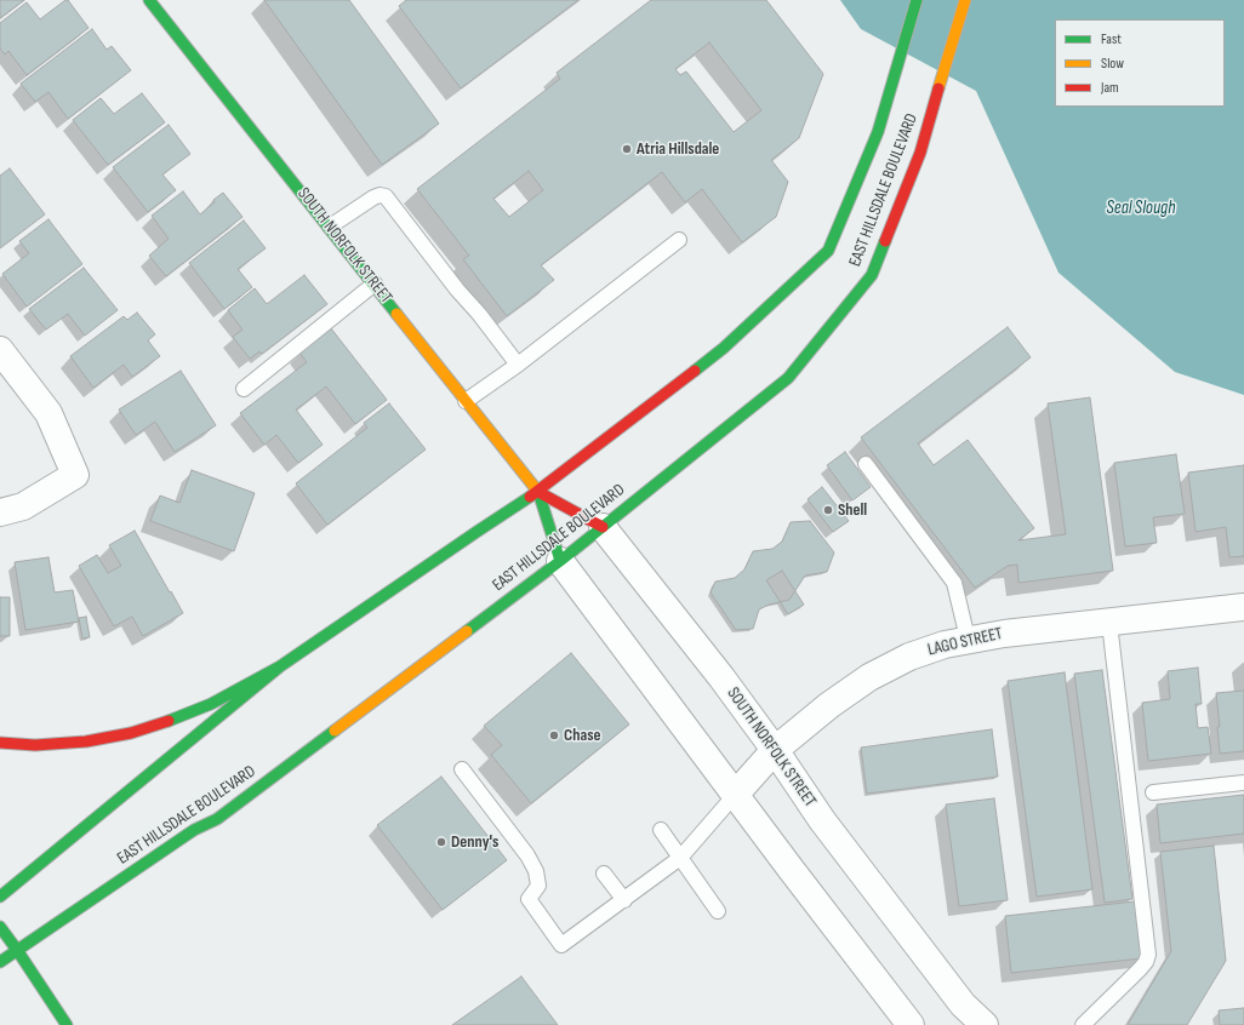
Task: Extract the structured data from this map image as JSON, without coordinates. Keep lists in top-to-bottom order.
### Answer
{
  "streets": {
    "main road": ["EAST HILLSDALE BOULEVARD", "SOUTH NORFOLK STREET"],
    "street": ["LAGO STREET"]
  },
  "crossings": [
    ["EAST HILLSDALE BOULEVARD", "SOUTH NORFOLK STREET"],
    ["SOUTH NORFOLK STREET", "LAGO STREET"]
  ],
  "water": ["Seal Slough"],
  "places": [
    "Atria Hillsdale",
    "Shell",
    "Chase",
    "Denny's"
  ],
  "legend": ["Fast", "Slow", "Jam"]
}
